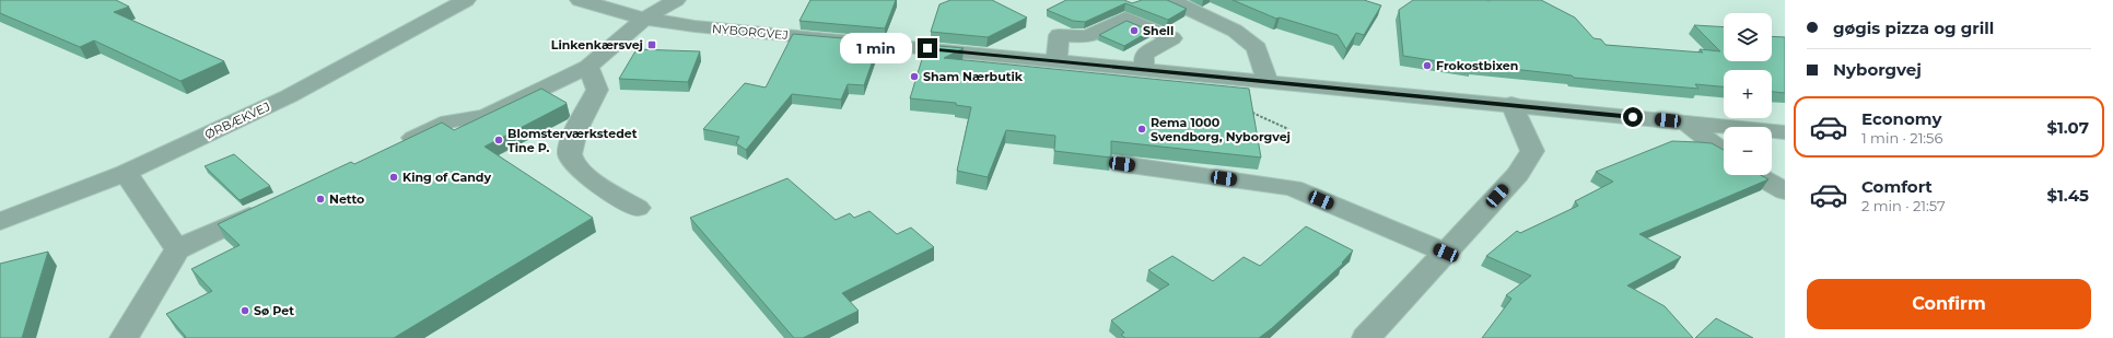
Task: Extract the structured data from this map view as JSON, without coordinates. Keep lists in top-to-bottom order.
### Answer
{
  "streets": {
    "street": ["NYBORGVEJ", "ØRBÆKVEJ"]
  },
  "places": {
    "other": [
      "Shell",
      "Frokostbixen",
      "Sham Nærbutik",
      "Rema 1000 Svendborg, Nyborgvej",
      "Blomsterværkstedet Tine P.",
      "King of Candy",
      "Netto",
      "Sø Pet"
    ],
    "transit": ["Linkenkærsvej"]
  },
  "page": {
    "banner": ["gøgis pizza og grill", "Nyborgvej"],
    "map_buttons": ["+", "−"],
    "bubble": "1 min",
    "list": [
      {
        "name": "Economy",
        "note": "1 min · 21:56",
        "value": "$1.07"
      },
      {
        "name": "Comfort",
        "note": "2 min · 21:57",
        "value": "$1.45"
      }
    ],
    "buttons": "Confirm"
  }
}
